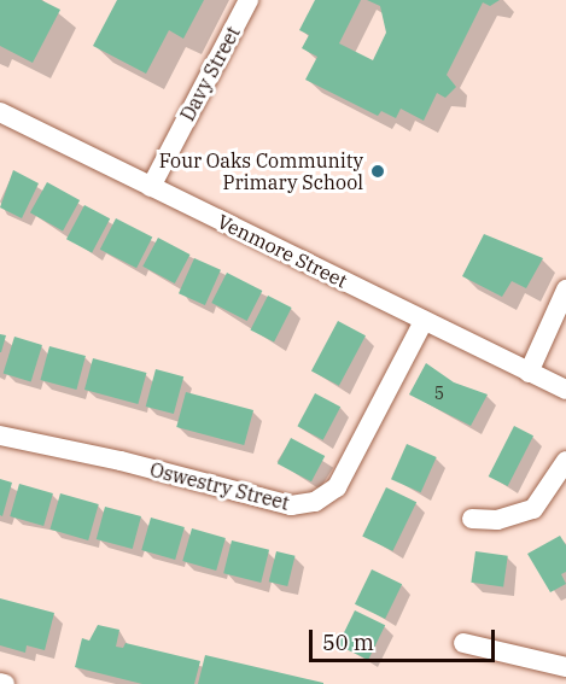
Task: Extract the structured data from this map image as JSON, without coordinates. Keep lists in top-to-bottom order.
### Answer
{
  "streets": {
    "street": ["Davy Street", "Venmore Street", "Oswestry Street"]
  },
  "crossings": [
    ["Davy Street", "Venmore Street"],
    ["Venmore Street", "Oswestry Street"]
  ],
  "places": ["Four Oaks Community Primary School"],
  "house_numbers": ["5"],
  "scale_bar": "50 m"
}
